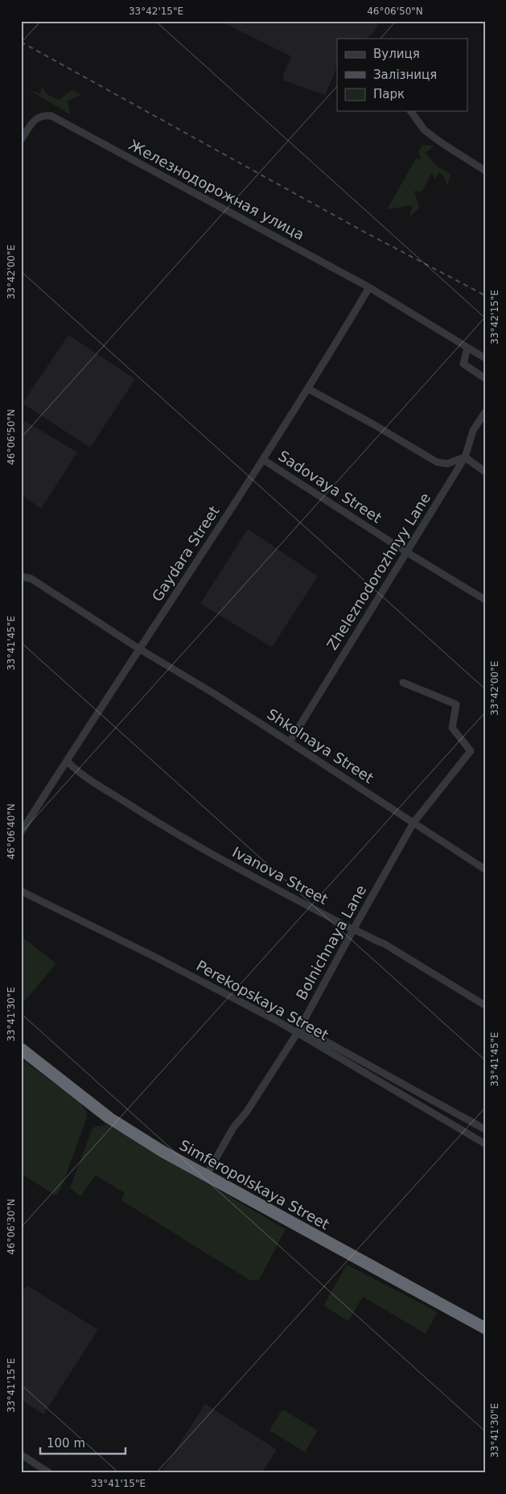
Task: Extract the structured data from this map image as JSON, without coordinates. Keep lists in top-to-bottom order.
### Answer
{
  "streets": {
    "highway": ["Simferopolskaya Street"],
    "street": [
      "Железнодорожная улица",
      "Sadovaya Street",
      "Gaydara Street",
      "Zheleznodorozhnyy Lane",
      "Shkolnaya Street",
      "Ivanova Street",
      "Bolnichnaya Lane",
      "Perekopskaya Street"
    ]
  },
  "crossings": [
    ["Железнодорожная улица", "Gaydara Street"],
    ["Sadovaya Street", "Gaydara Street"],
    ["Sadovaya Street", "Zheleznodorozhnyy Lane"],
    ["Gaydara Street", "Shkolnaya Street"],
    ["Gaydara Street", "Ivanova Street"],
    ["Zheleznodorozhnyy Lane", "Shkolnaya Street"],
    ["Shkolnaya Street", "Bolnichnaya Lane"],
    ["Ivanova Street", "Bolnichnaya Lane"],
    ["Bolnichnaya Lane", "Perekopskaya Street"],
    ["Bolnichnaya Lane", "Simferopolskaya Street"]
  ],
  "legend": ["Вулиця", "Залізниця", "Парк"],
  "scale_bar": "100 m",
  "coordinates": [
    "33°42'15\"E",
    "46°06'50\"N",
    "33°42'00\"E",
    "33°41'45\"E",
    "46°06'40\"N",
    "33°41'30\"E",
    "46°06'30\"N",
    "33°41'15\"E"
  ]
}
